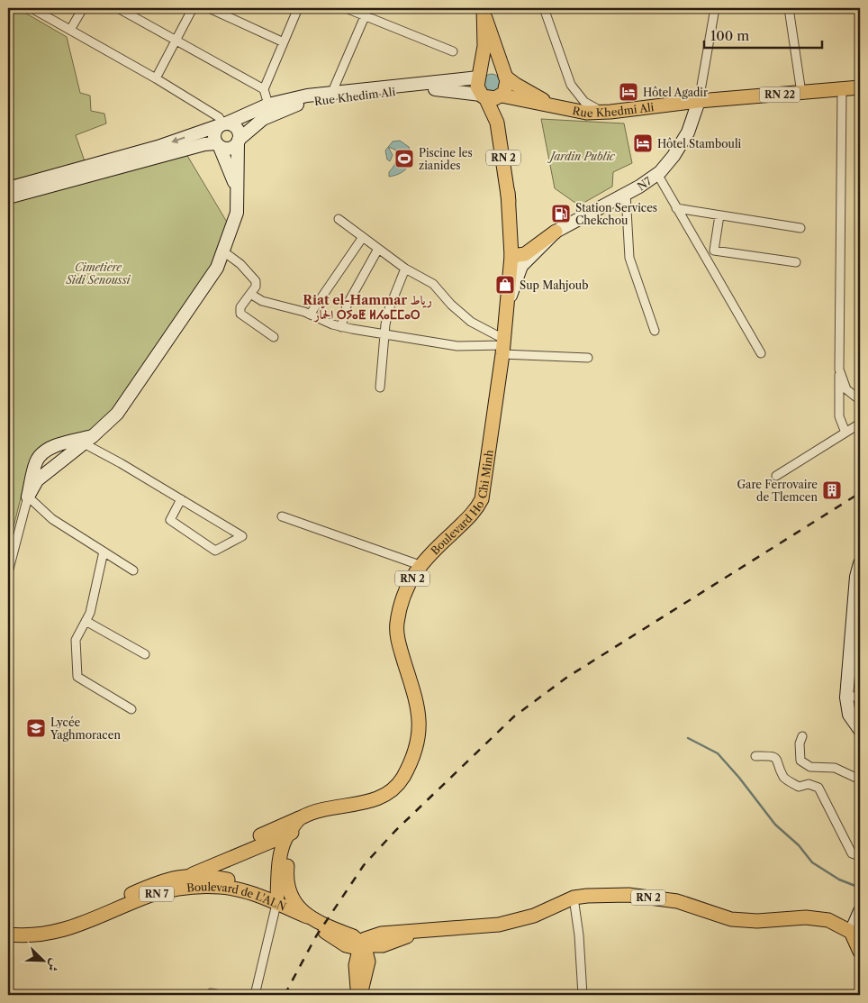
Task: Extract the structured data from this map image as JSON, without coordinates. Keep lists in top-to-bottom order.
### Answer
{
  "streets": {
    "main road": [
      "RN 22",
      "Rue Khedim Ali",
      "Rue Khedmi Ali",
      "RN 2",
      "N7",
      "Boulevard Ho Chi Minh",
      "RN 7",
      "Boulevard de L'ALN"
    ]
  },
  "crossings": [
    ["RN 22", "Rue Khedmi Ali"],
    ["RN 22", "N7"],
    ["Rue Khedim Ali", "Rue Khedmi Ali"],
    ["Rue Khedim Ali", "RN 2"],
    ["Rue Khedmi Ali", "RN 2"],
    ["Rue Khedmi Ali", "N7"],
    ["RN 2", "N7"],
    ["RN 2", "Boulevard Ho Chi Minh"],
    ["RN 2", "Boulevard de L'ALN"],
    ["N7", "Boulevard Ho Chi Minh"]
  ],
  "districts": ["Riat el-Hammar رياط الحمّار ⵔⵢⴰⵟ ⵍⵃⴰⵎⵎⴰⵔ"],
  "parks": ["Jardin Public", "Cimetière Sidi Senoussi"],
  "places": {
    "hotel": ["Hôtel Agadir", "Hôtel Stambouli"],
    "sports": ["Piscine les zianides"],
    "fuel station": ["Station Services Chekchou"],
    "shop": ["Sup Mahjoub"],
    "building": ["Gare Ferrovaire de Tlemcen"],
    "school or university": ["Lycée Yaghmoracen"]
  },
  "scale_bar": "100 m",
  "north": "bottom right"
}
